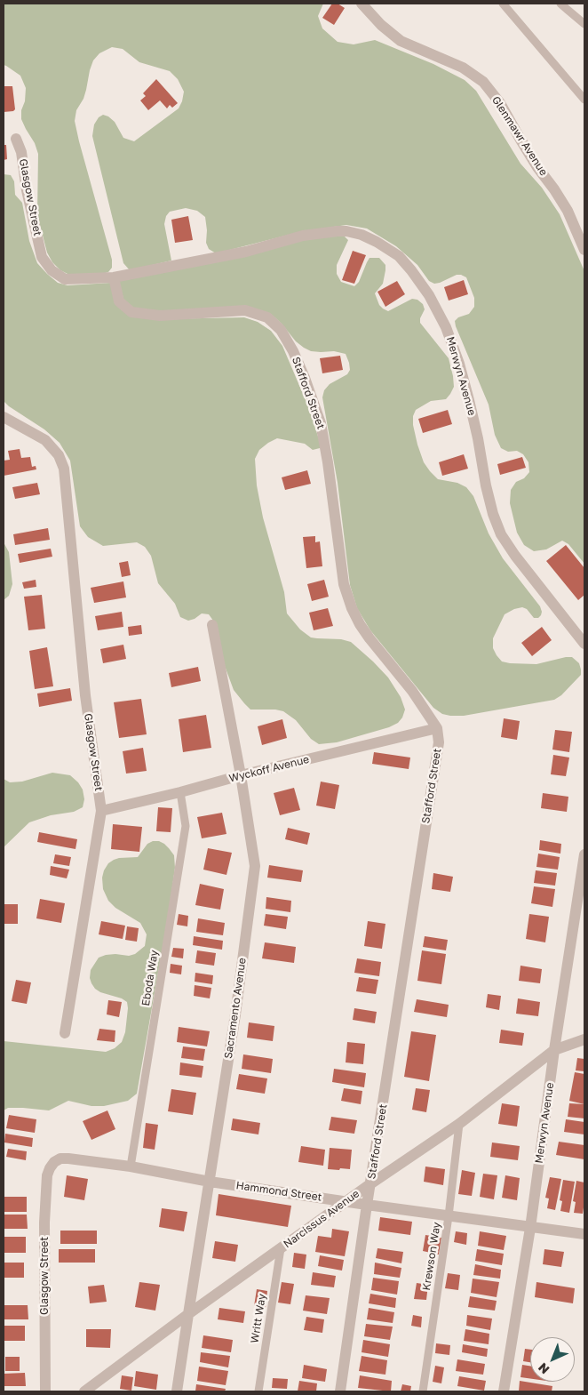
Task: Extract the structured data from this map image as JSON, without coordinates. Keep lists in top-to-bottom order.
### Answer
{
  "streets": {
    "street": [
      "Glenmawr Avenue",
      "Glasgow Street",
      "Merwyn Avenue",
      "Stafford Street",
      "Wyckoff Avenue",
      "Sacramento Avenue",
      "Hammond Street",
      "Narcissus Avenue"
    ],
    "lane": ["Eboda Way", "Krewson Way", "Writt Way"]
  },
  "crossings": [
    ["Glasgow Street", "Merwyn Avenue"],
    ["Glasgow Street", "Wyckoff Avenue"],
    ["Glasgow Street", "Hammond Street"],
    ["Merwyn Avenue", "Stafford Street"],
    ["Merwyn Avenue", "Hammond Street"],
    ["Merwyn Avenue", "Narcissus Avenue"],
    ["Stafford Street", "Wyckoff Avenue"],
    ["Stafford Street", "Hammond Street"],
    ["Stafford Street", "Narcissus Avenue"],
    ["Wyckoff Avenue", "Eboda Way"],
    ["Wyckoff Avenue", "Sacramento Avenue"],
    ["Eboda Way", "Hammond Street"],
    ["Sacramento Avenue", "Hammond Street"],
    ["Sacramento Avenue", "Narcissus Avenue"],
    ["Hammond Street", "Narcissus Avenue"],
    ["Hammond Street", "Krewson Way"],
    ["Narcissus Avenue", "Krewson Way"],
    ["Narcissus Avenue", "Writt Way"]
  ],
  "north": "bottom left"
}
